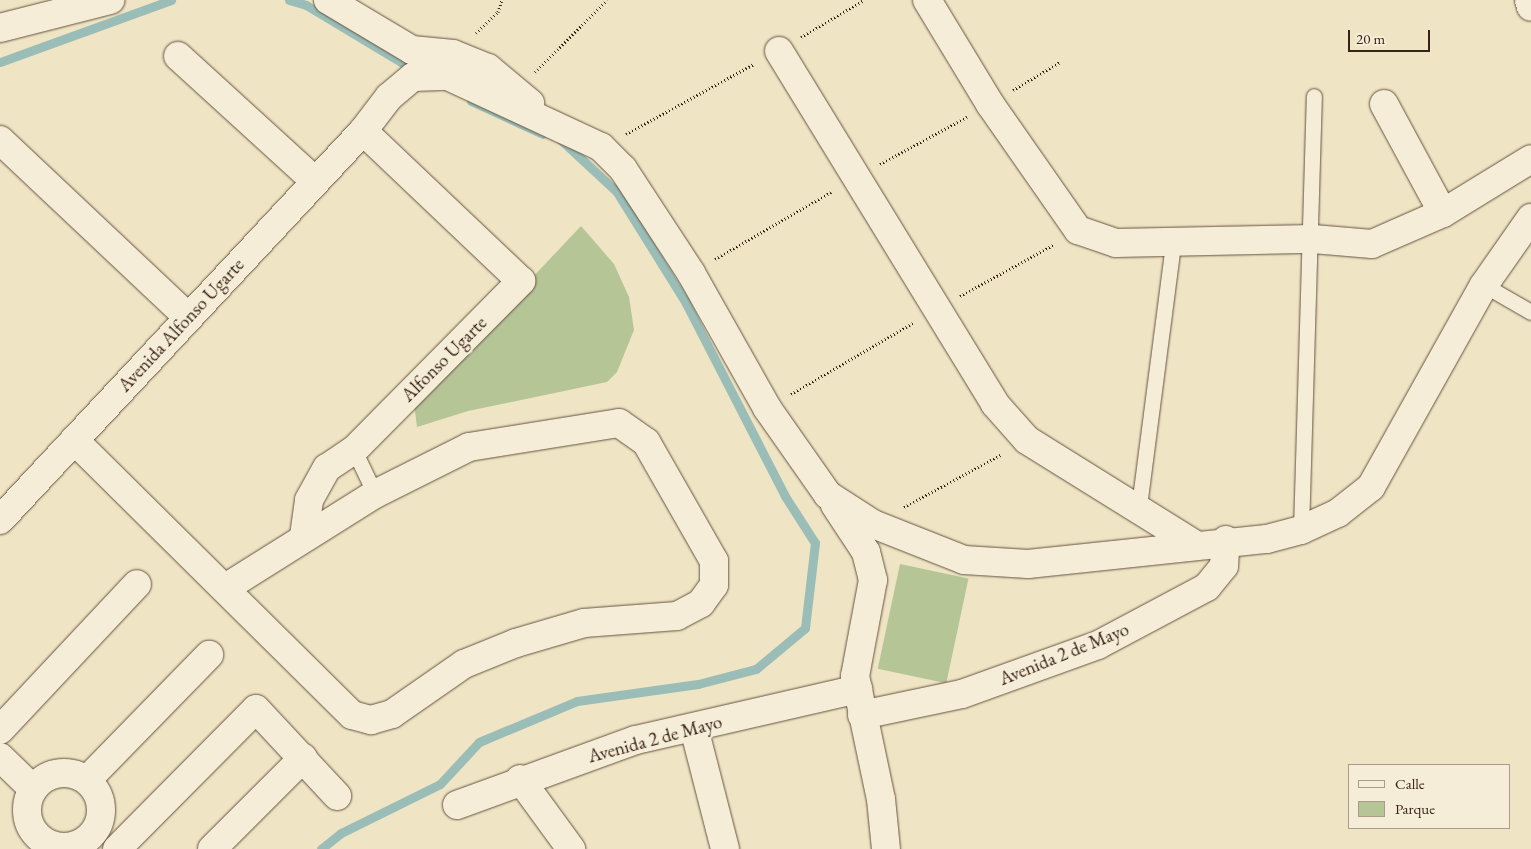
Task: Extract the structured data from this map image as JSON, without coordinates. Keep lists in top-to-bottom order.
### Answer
{
  "streets": {
    "street": ["Avenida Alfonso Ugarte", "Alfonso Ugarte", "Avenida 2 de Mayo"]
  },
  "crossings": [
    ["Avenida Alfonso Ugarte", "Alfonso Ugarte"],
    ["Avenida Alfonso Ugarte", "Avenida 2 de Mayo"]
  ],
  "legend": ["Calle", "Parque"],
  "scale_bar": "20 m"
}
